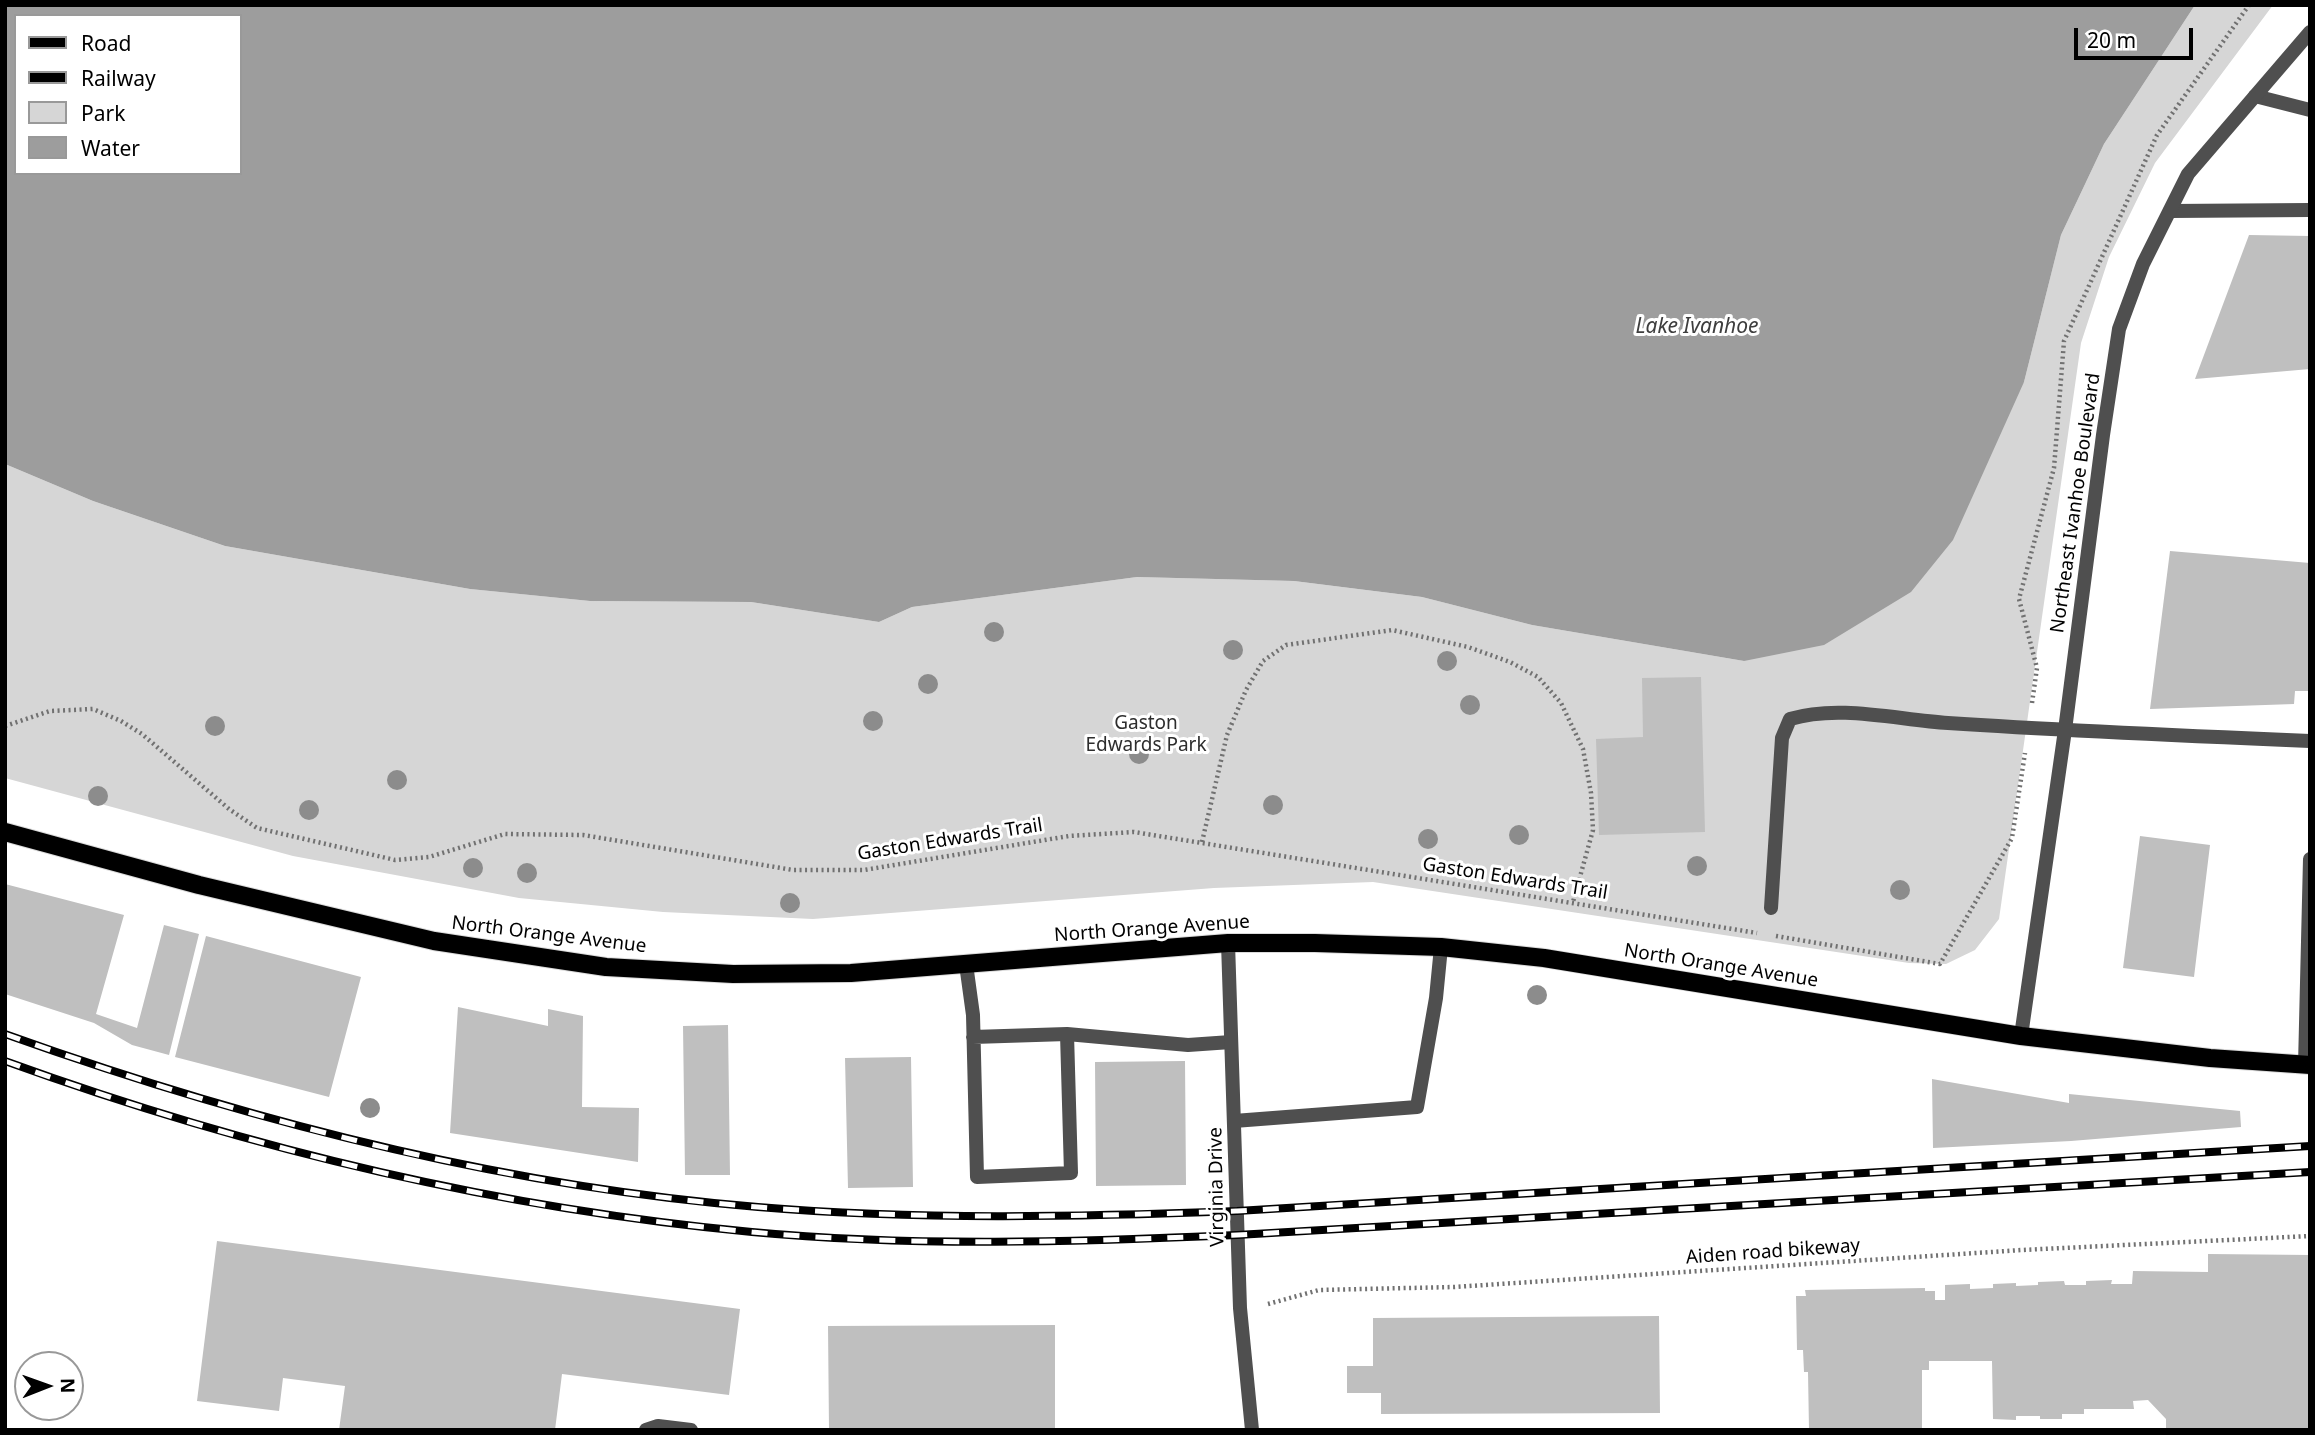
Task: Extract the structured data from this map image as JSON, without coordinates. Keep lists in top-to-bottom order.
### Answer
{
  "streets": {
    "main road": ["North Orange Avenue"],
    "street": ["Northeast Ivanhoe Boulevard", "Virginia Drive"],
    "path": ["Gaston Edwards Trail", "Aiden road bikeway"]
  },
  "crossings": [
    ["Northeast Ivanhoe Boulevard", "North Orange Avenue"],
    ["North Orange Avenue", "Virginia Drive"],
    ["Virginia Drive", "Aiden road bikeway"]
  ],
  "water": ["Lake Ivanhoe"],
  "parks": ["Gaston Edwards Park"],
  "legend": [
    "Road",
    "Railway",
    "Park",
    "Water"
  ],
  "scale_bar": "20 m",
  "north": "right"
}
